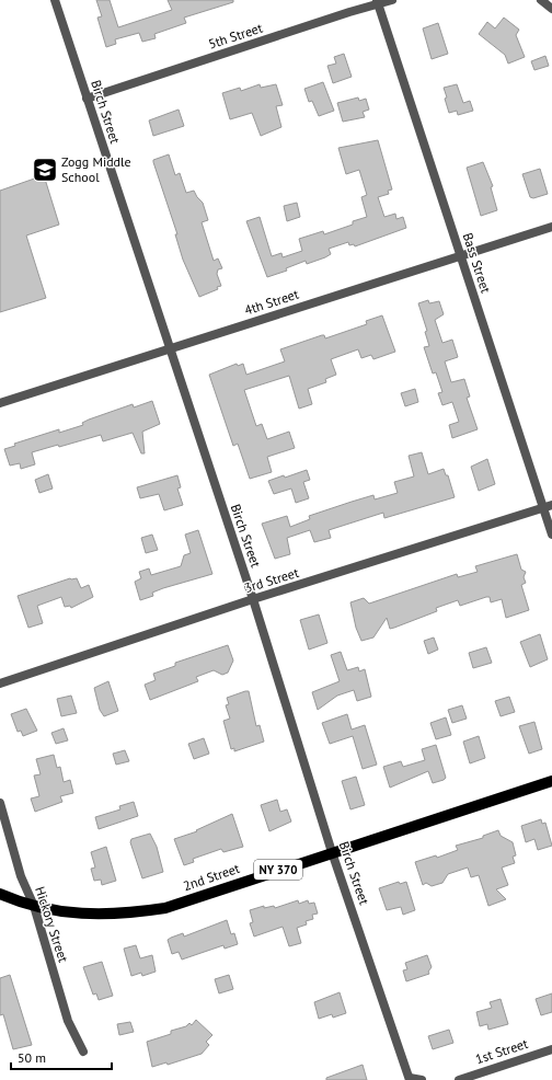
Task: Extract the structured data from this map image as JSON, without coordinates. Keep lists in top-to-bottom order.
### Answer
{
  "streets": {
    "main road": ["NY 370", "2nd Street"],
    "street": [
      "5th Street",
      "Birch Street",
      "Bass Street",
      "4th Street",
      "3rd Street",
      "Hickory Street",
      "1st Street"
    ]
  },
  "crossings": [
    ["5th Street", "Birch Street"],
    ["5th Street", "Bass Street"],
    ["Birch Street", "4th Street"],
    ["Birch Street", "3rd Street"],
    ["Birch Street", "2nd Street"],
    ["Bass Street", "4th Street"],
    ["Bass Street", "3rd Street"],
    ["2nd Street", "Hickory Street"]
  ],
  "places": {
    "school or university": ["Zogg Middle School"]
  },
  "scale_bar": "50 m"
}
